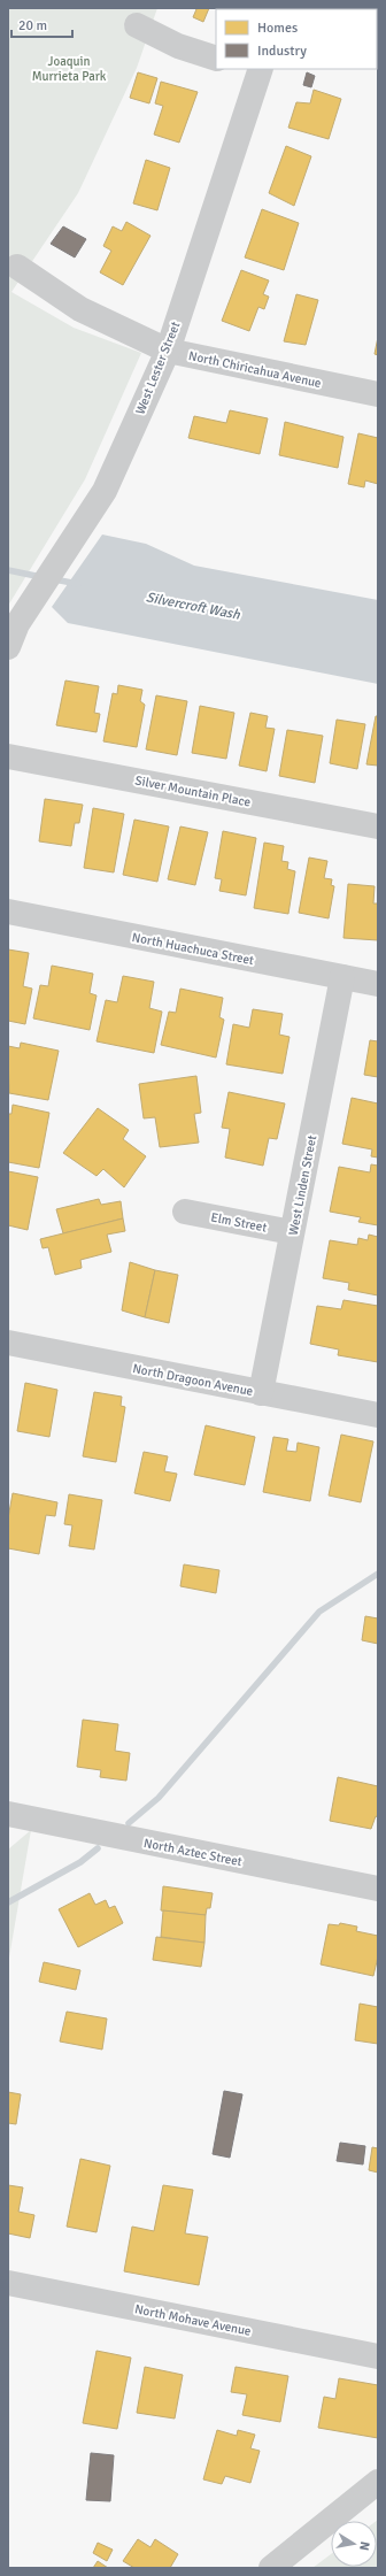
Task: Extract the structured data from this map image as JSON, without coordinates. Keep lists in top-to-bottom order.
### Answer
{
  "streets": {
    "street": [
      "West Lester Street",
      "North Chiricahua Avenue",
      "Silver Mountain Place",
      "North Huachuca Street",
      "West Linden Street",
      "Elm Street",
      "North Dragoon Avenue",
      "North Aztec Street",
      "North Mohave Avenue"
    ]
  },
  "crossings": [
    ["West Lester Street", "North Chiricahua Avenue"],
    ["North Huachuca Street", "West Linden Street"],
    ["West Linden Street", "Elm Street"],
    ["West Linden Street", "North Dragoon Avenue"]
  ],
  "water": ["Silvercroft Wash"],
  "parks": ["Joaquin Murrieta Park"],
  "legend": ["Homes", "Industry"],
  "scale_bar": "20 m",
  "north": "right"
}
